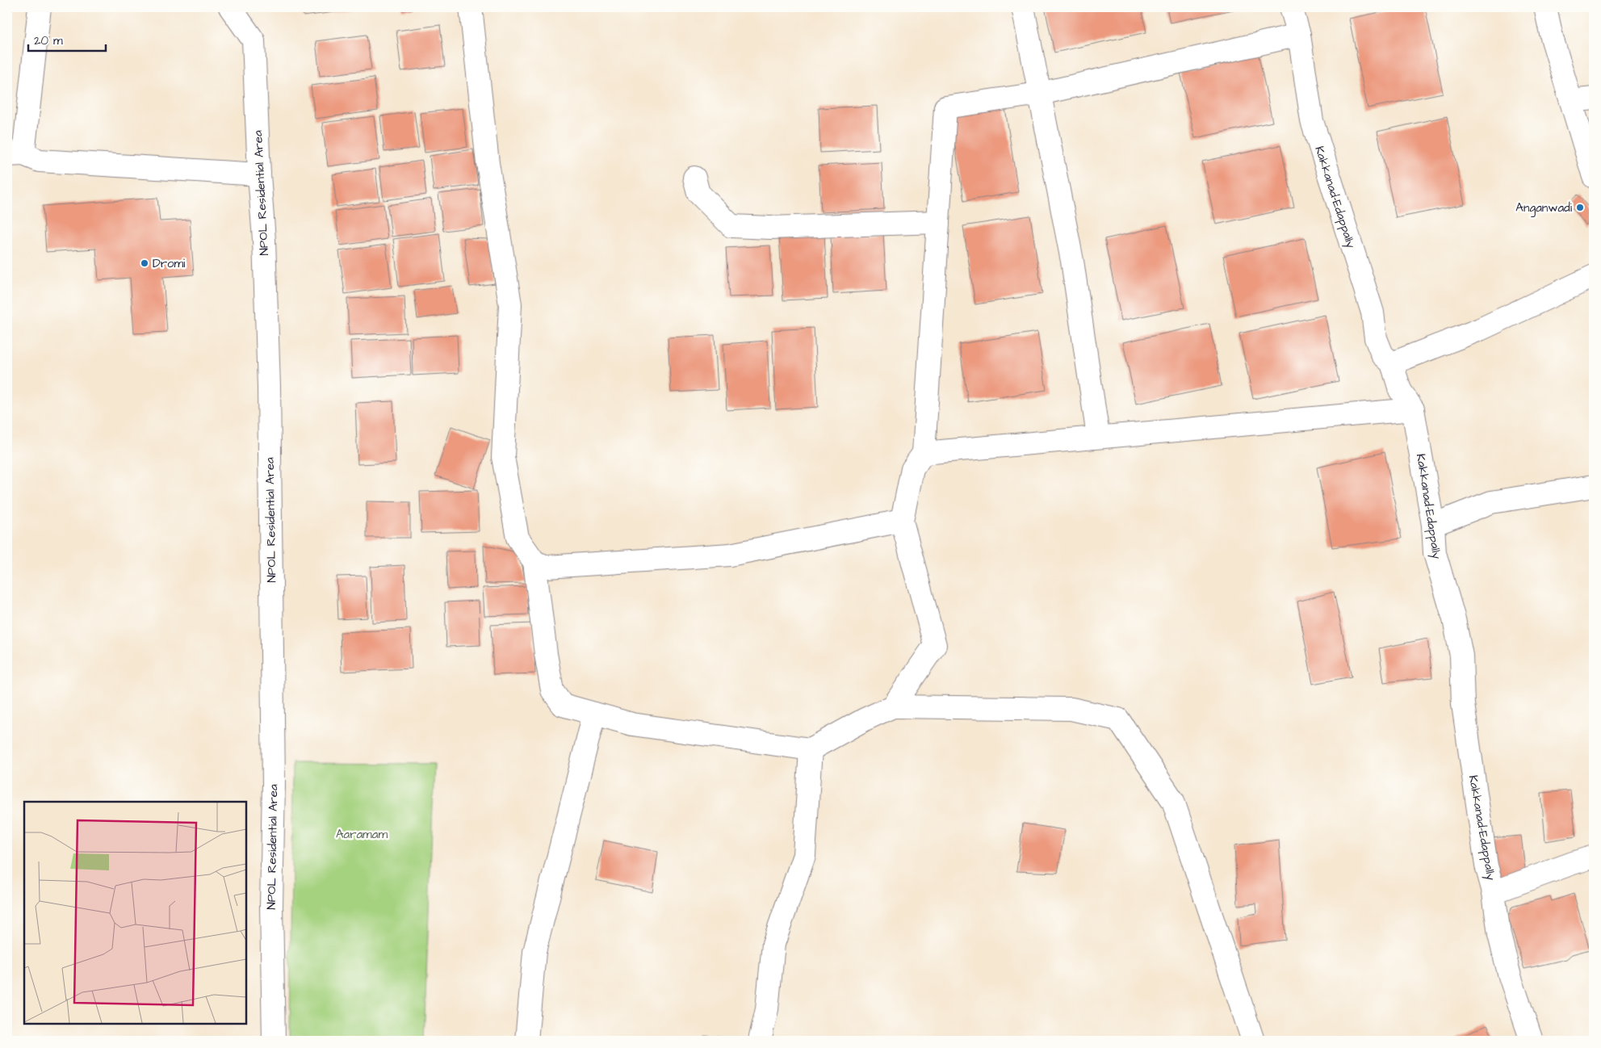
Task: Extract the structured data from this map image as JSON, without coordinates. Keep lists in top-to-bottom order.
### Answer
{
  "streets": {
    "street": ["NPOL Residential Area", "Kakkanad-Edappally"]
  },
  "parks": ["Aaramam"],
  "places": ["Anganwadi", "Dromi"],
  "scale_bar": "20 m"
}
